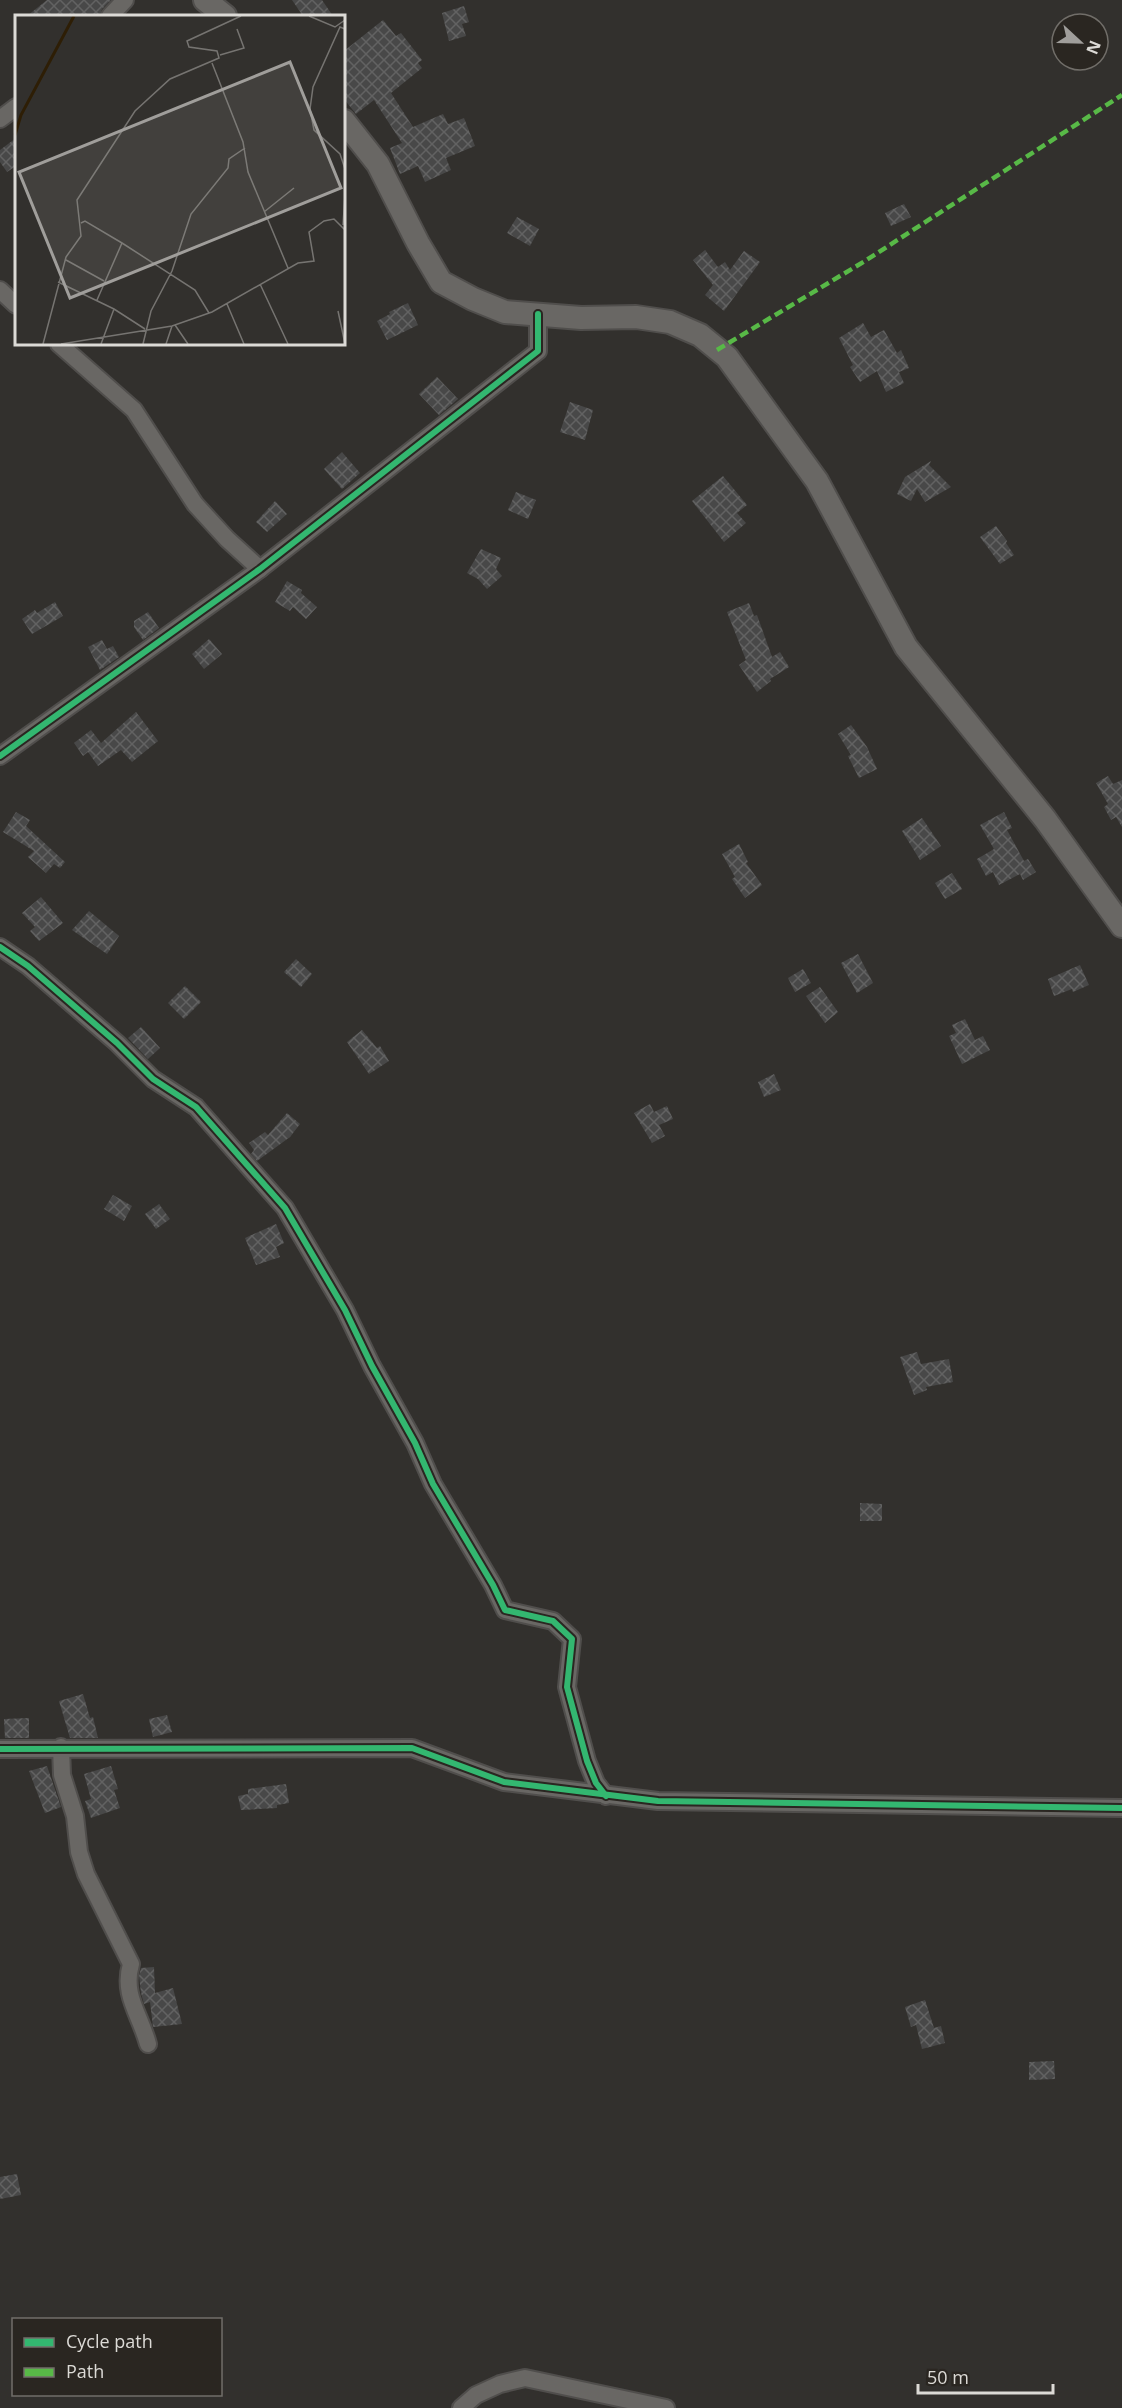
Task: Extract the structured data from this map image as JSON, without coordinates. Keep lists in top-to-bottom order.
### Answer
{
  "legend": ["Cycle path", "Path"],
  "scale_bar": "50 m",
  "north": "right"
}
